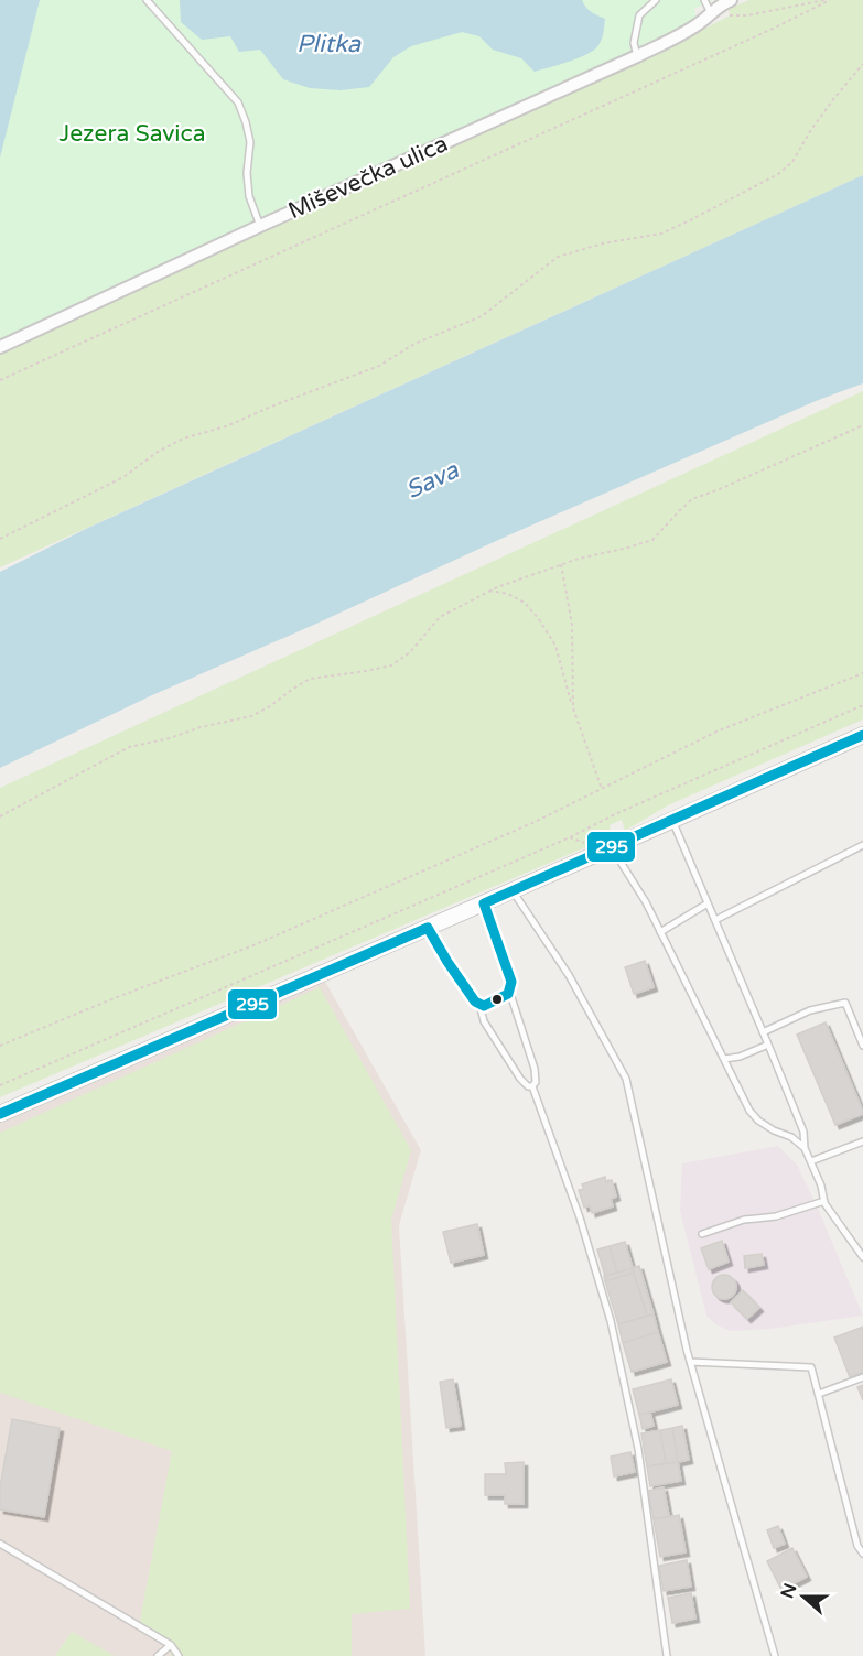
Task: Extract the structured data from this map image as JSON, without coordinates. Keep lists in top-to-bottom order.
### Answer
{
  "streets": {
    "street": ["Miševečka ulica"]
  },
  "water": ["Plitka", "Sava"],
  "parks": ["Jezera Savica"],
  "lines": ["transit line 295"],
  "north": "left"
}
